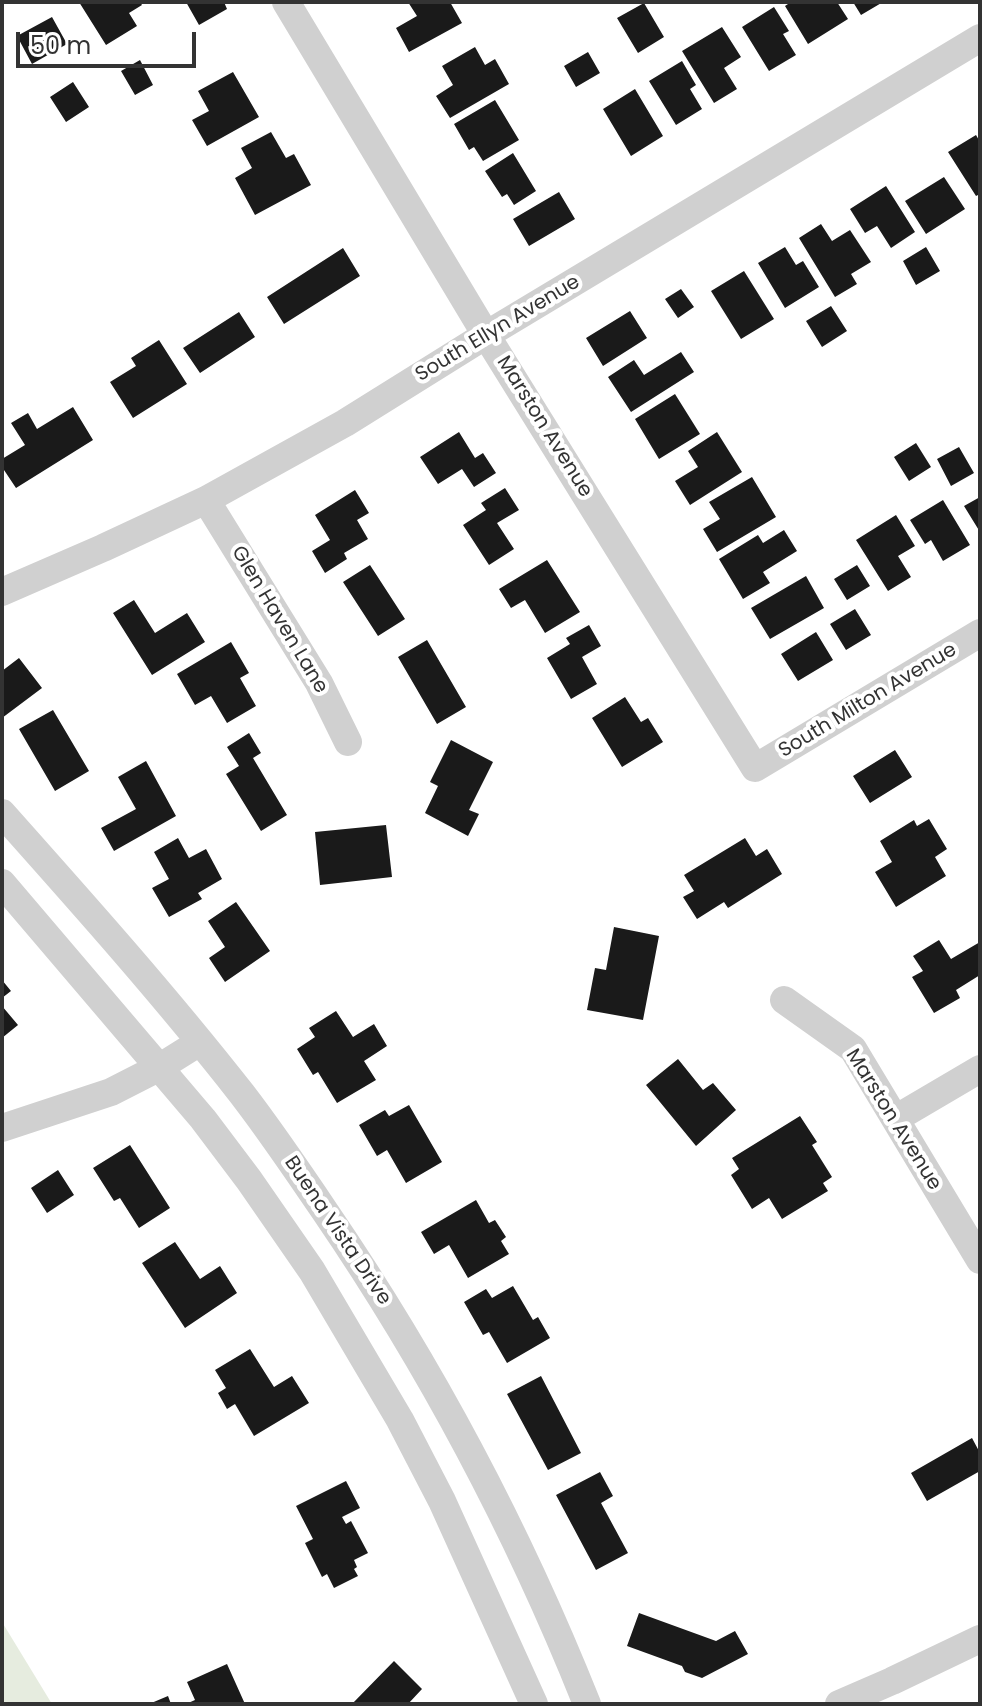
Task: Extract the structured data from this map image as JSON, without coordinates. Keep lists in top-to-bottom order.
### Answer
{
  "streets": {
    "street": [
      "South Ellyn Avenue",
      "Marston Avenue",
      "Glen Haven Lane",
      "South Milton Avenue",
      "Buena Vista Drive"
    ]
  },
  "crossings": [
    ["South Ellyn Avenue", "Marston Avenue"],
    ["South Ellyn Avenue", "Glen Haven Lane"],
    ["Marston Avenue", "South Milton Avenue"]
  ],
  "scale_bar": "50 m"
}
